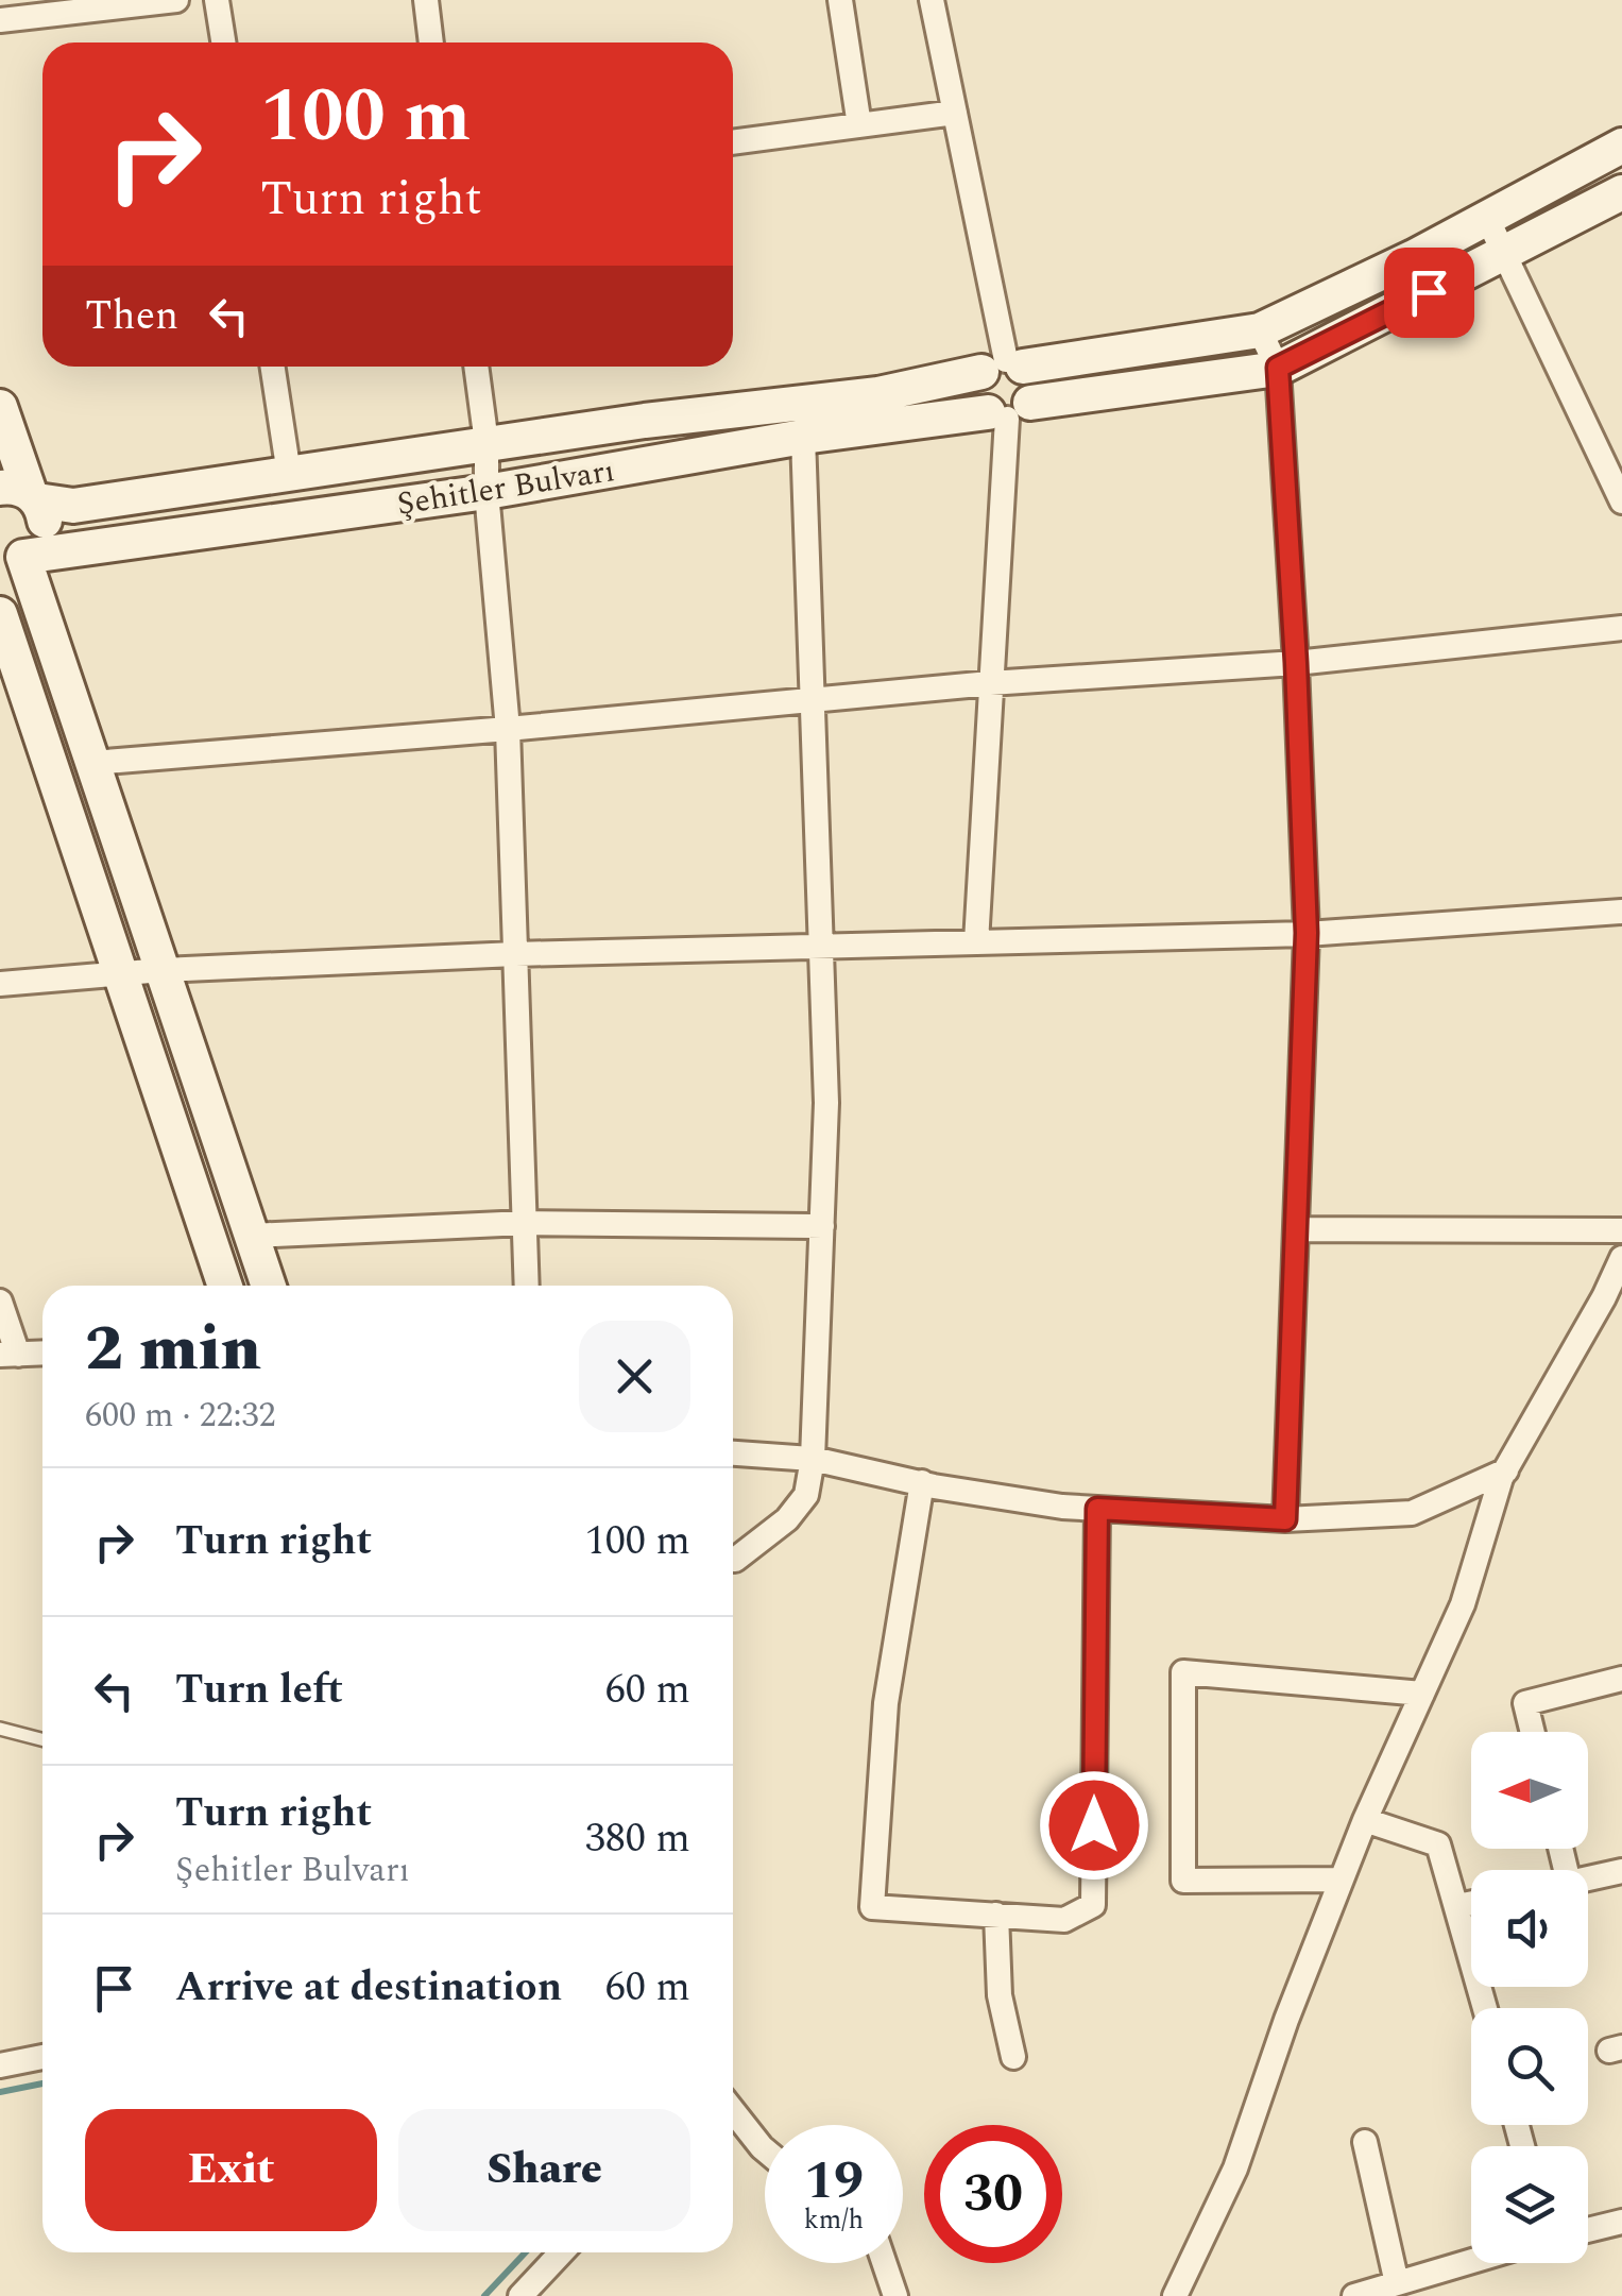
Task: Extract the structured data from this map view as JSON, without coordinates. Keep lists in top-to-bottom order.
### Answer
{
  "streets": {
    "main road": ["Şehitler Bulvarı"]
  },
  "north": "left",
  "page": {
    "turn": ["100 m", "Turn right"],
    "then": "Then",
    "heading": ["2 min", "600 m · 22:32"],
    "list": [
      {
        "name": "Turn right",
        "value": "100 m"
      },
      {
        "name": "Turn left",
        "value": "60 m"
      },
      {
        "name": "Turn right",
        "note": "Şehitler Bulvarı",
        "value": "380 m"
      },
      {
        "name": "Arrive at destination",
        "value": "60 m"
      }
    ],
    "buttons": ["Exit", "Share"],
    "speed": "19 km/h",
    "limit": "30"
  }
}
